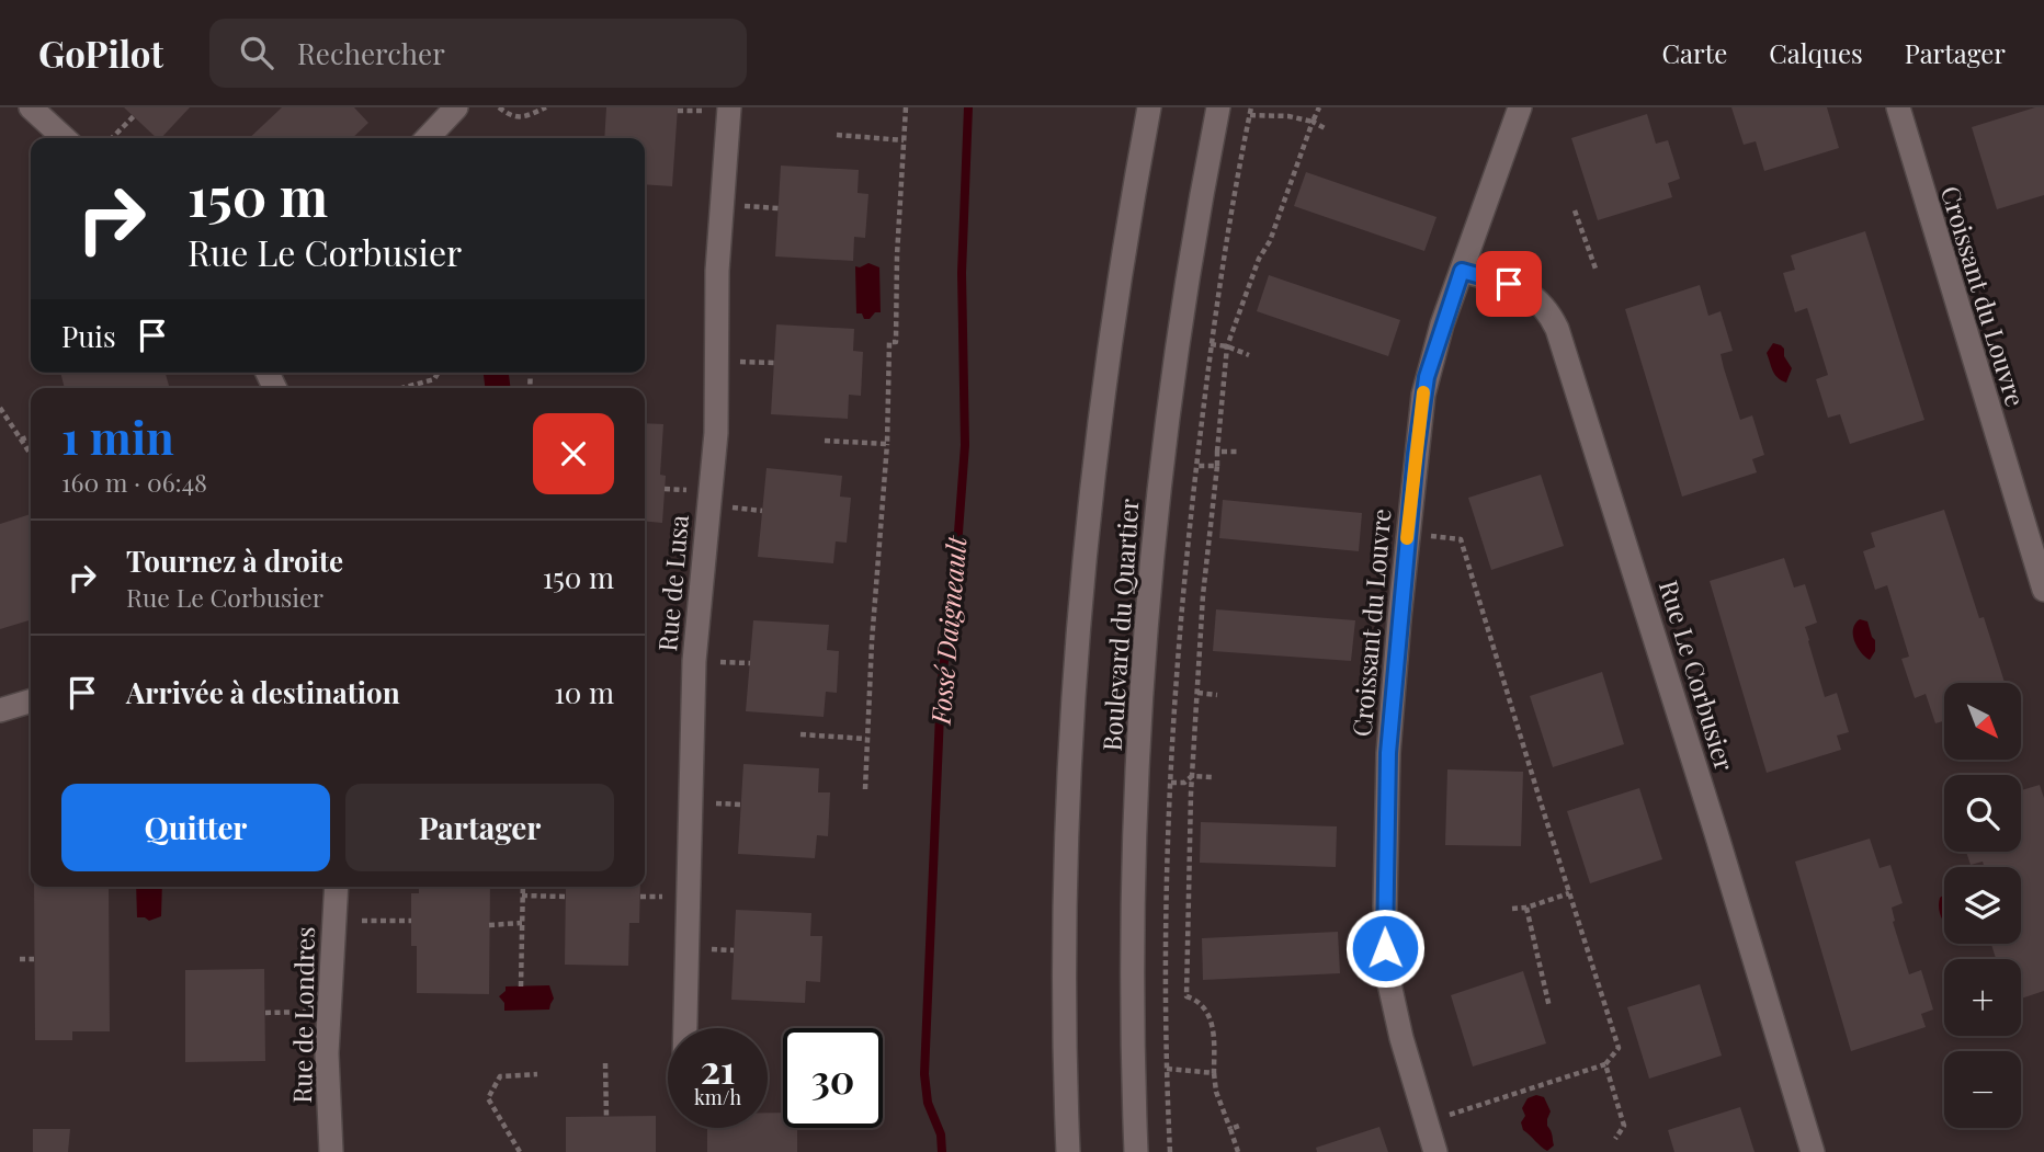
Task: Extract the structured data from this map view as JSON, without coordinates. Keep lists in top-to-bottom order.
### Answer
{
  "streets": {
    "street": [
      "Croissant du Louvre",
      "Rue de Lusa",
      "Boulevard du Quartier",
      "Rue Le Corbusier",
      "Rue de Londres"
    ]
  },
  "crossings": [
    ["Croissant du Louvre", "Rue Le Corbusier"]
  ],
  "water": ["Fossé Daigneault"],
  "north": "bottom right",
  "page": {
    "header": "GoPilot",
    "search": "Rechercher",
    "nav": ["Carte", "Calques", "Partager"],
    "turn": ["150 m", "Rue Le Corbusier"],
    "then": "Puis",
    "heading": ["1 min", "160 m · 06:48"],
    "list": [
      {
        "name": "Tournez à droite",
        "note": "Rue Le Corbusier",
        "value": "150 m"
      },
      {
        "name": "Arrivée à destination",
        "value": "10 m"
      }
    ],
    "map_buttons": ["+", "−"],
    "buttons": ["Quitter", "Partager"],
    "speed": "21 km/h",
    "limit": "30"
  }
}
